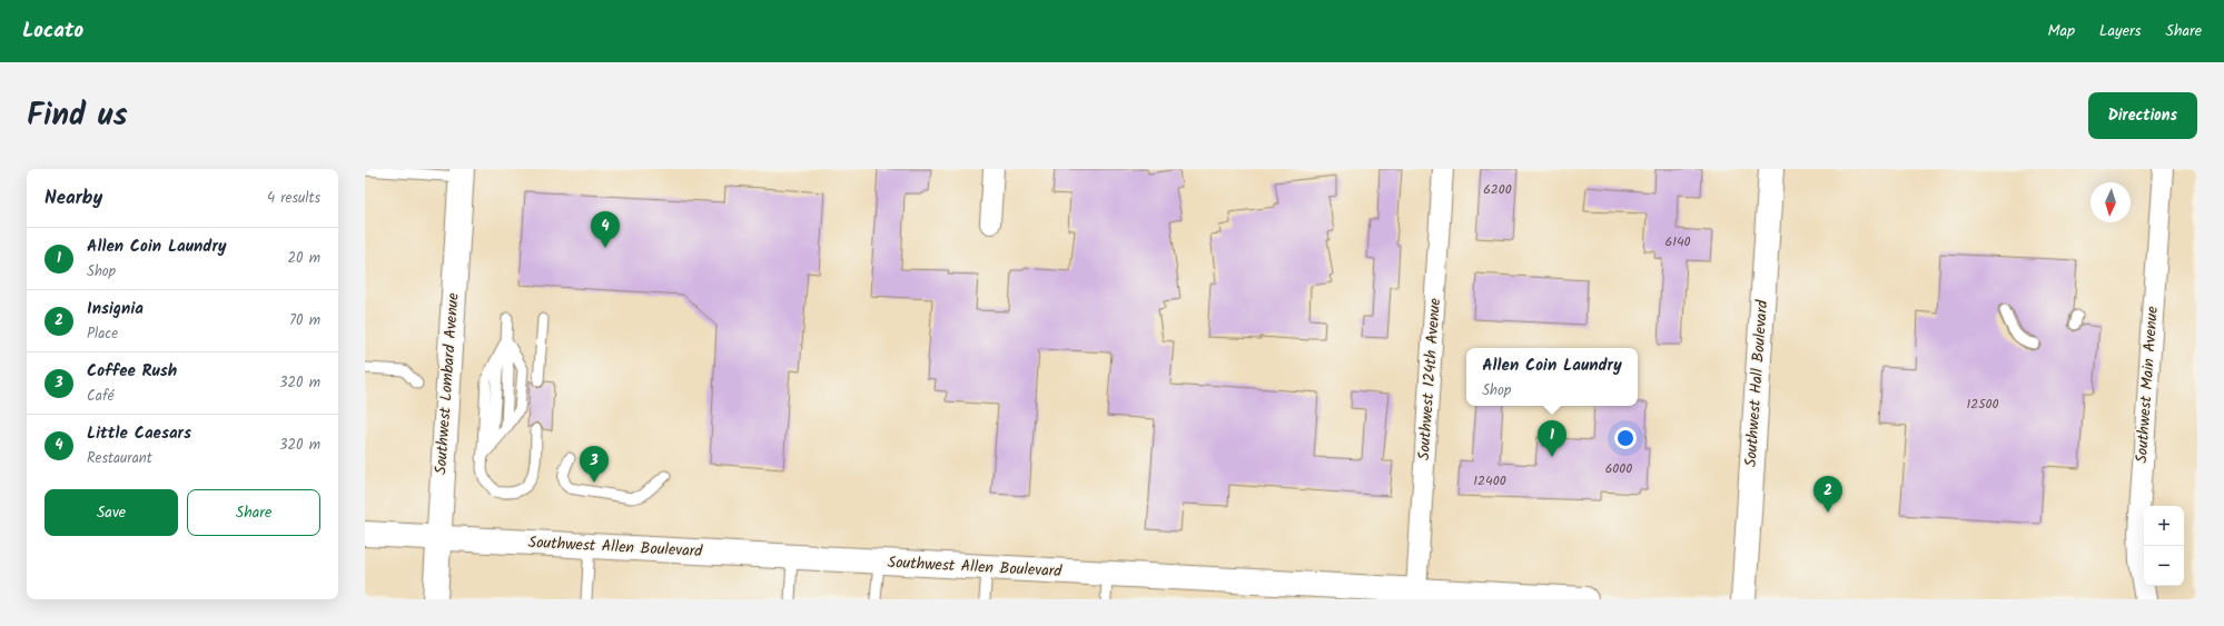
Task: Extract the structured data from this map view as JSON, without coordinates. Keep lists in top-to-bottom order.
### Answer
{
  "streets": {
    "main road": ["Southwest Lombard Avenue", "Southwest Hall Boulevard", "Southwest Allen Boulevard"],
    "street": ["Southwest 124th Avenue", "Southwest Main Avenue"]
  },
  "crossings": [
    ["Southwest 124th Avenue", "Southwest Allen Boulevard"],
    ["Southwest Lombard Avenue", "Southwest Allen Boulevard"]
  ],
  "house_numbers": [
    "6200",
    "6140",
    "12500",
    "6000",
    "12400"
  ],
  "north": "bottom",
  "page": {
    "header": "Locato",
    "nav": ["Map", "Layers", "Share"],
    "title": "Find us",
    "buttons": [
      "Directions",
      ["Save", "Share"]
    ],
    "heading": ["Nearby", "4 results"],
    "pins": [
      "4",
      "1",
      "3",
      "2"
    ],
    "list": [
      {
        "mark": "1",
        "name": "Allen Coin Laundry",
        "note": "Shop",
        "value": "20 m"
      },
      {
        "mark": "2",
        "name": "Insignia",
        "note": "Place",
        "value": "70 m"
      },
      {
        "mark": "3",
        "name": "Coffee Rush",
        "note": "Café",
        "value": "320 m"
      },
      {
        "mark": "4",
        "name": "Little Caesars",
        "note": "Restaurant",
        "value": "320 m"
      }
    ],
    "popup": ["Allen Coin Laundry", "Shop"],
    "map_buttons": ["+", "−"]
  }
}
